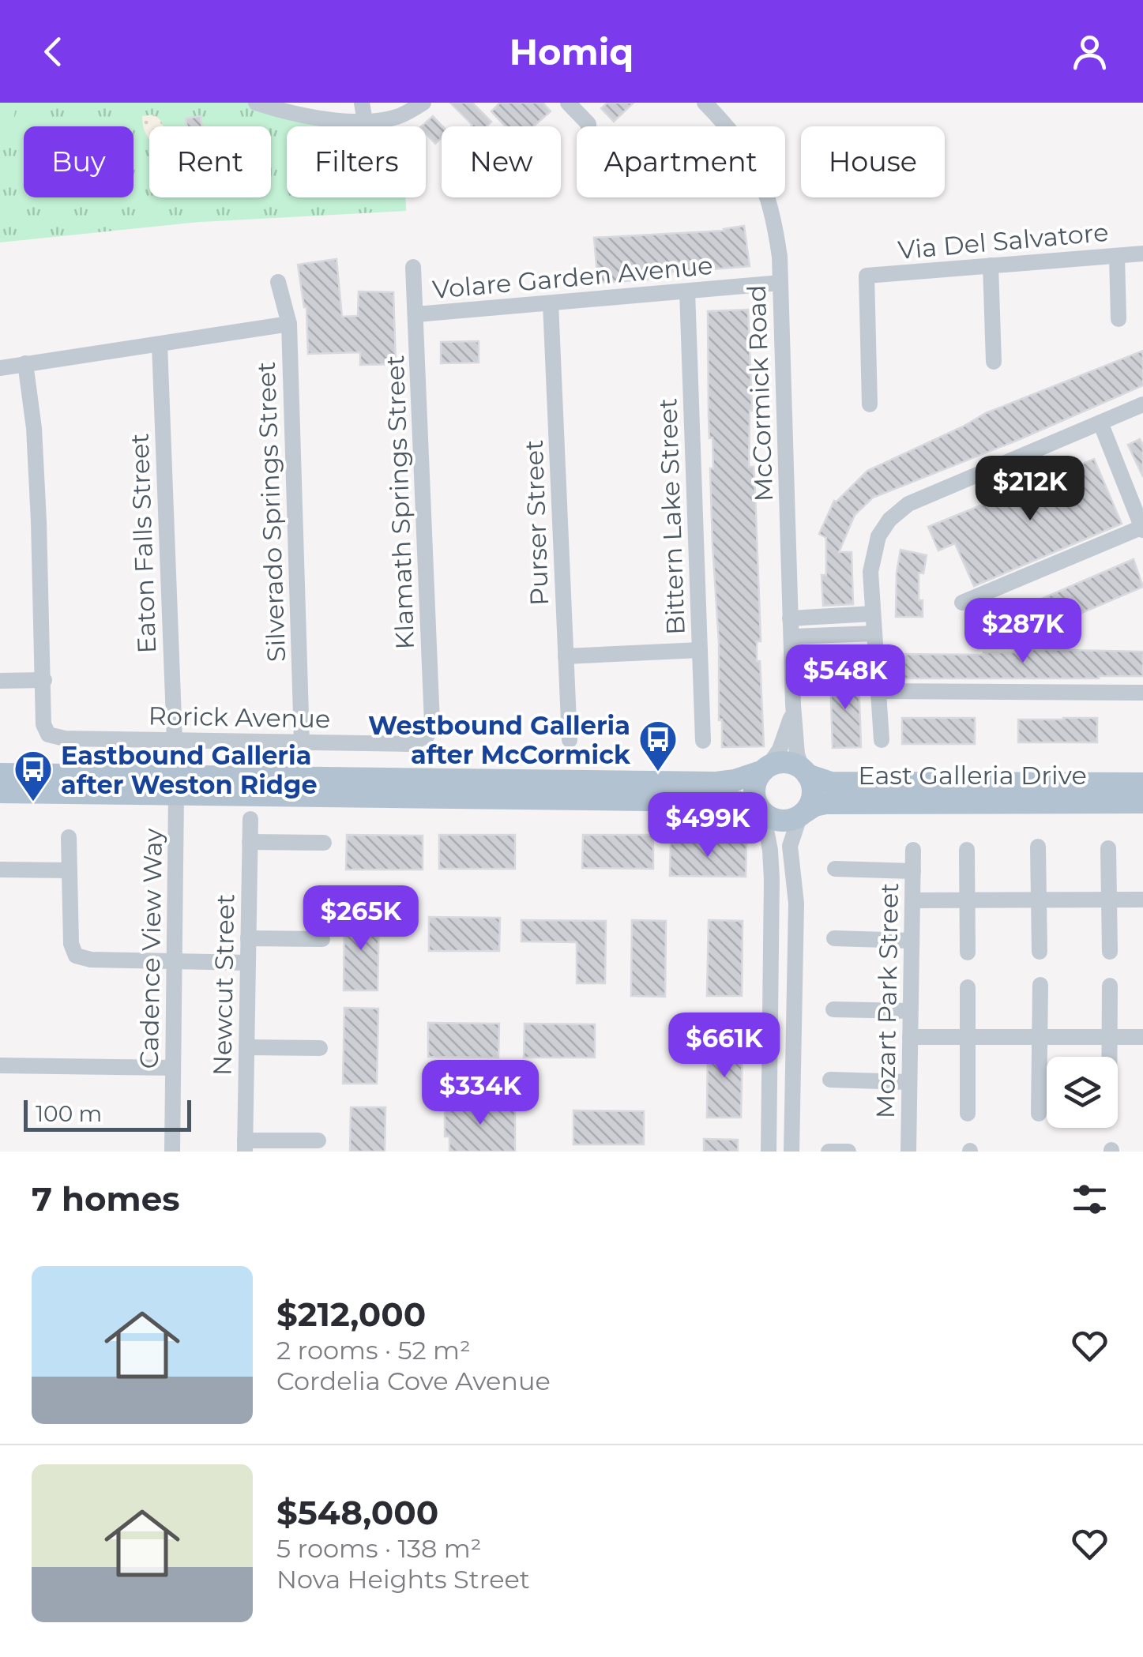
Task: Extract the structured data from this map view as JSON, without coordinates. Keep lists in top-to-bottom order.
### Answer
{
  "streets": {
    "main road": ["East Galleria Drive"],
    "street": [
      "Via Del Salvatore",
      "Volare Garden Avenue",
      "McCormick Road",
      "Klamath Springs Street",
      "Silverado Springs Street",
      "Bittern Lake Street",
      "Purser Street",
      "Eaton Falls Street",
      "Rorick Avenue",
      "Cadence View Way",
      "Newcut Street",
      "Mozart Park Street"
    ]
  },
  "crossings": [
    ["Volare Garden Avenue", "McCormick Road"],
    ["Volare Garden Avenue", "Klamath Springs Street"],
    ["Volare Garden Avenue", "Bittern Lake Street"],
    ["Volare Garden Avenue", "Purser Street"],
    ["McCormick Road", "East Galleria Drive"],
    ["Klamath Springs Street", "Rorick Avenue"],
    ["Silverado Springs Street", "Rorick Avenue"],
    ["Eaton Falls Street", "Rorick Avenue"]
  ],
  "places": {
    "bus stop": ["Westbound Galleria after McCormick", "Eastbound Galleria after Weston Ridge"]
  },
  "scale_bar": "100 m",
  "page": {
    "header": "Homiq",
    "chip": [
      "Buy",
      "Rent",
      "Filters",
      "New",
      "Apartment",
      "House"
    ],
    "price": [
      "$212K",
      "$287K",
      "$548K",
      "$499K",
      "$265K",
      "$661K",
      "$334K"
    ],
    "scale": "100 m",
    "heading": "7 homes",
    "list": [
      {
        "name": "$212,000",
        "note": "2 rooms · 52 m² · Cordelia Cove Avenue"
      },
      {
        "name": "$548,000",
        "note": "5 rooms · 138 m² · Nova Heights Street"
      }
    ]
  }
}
